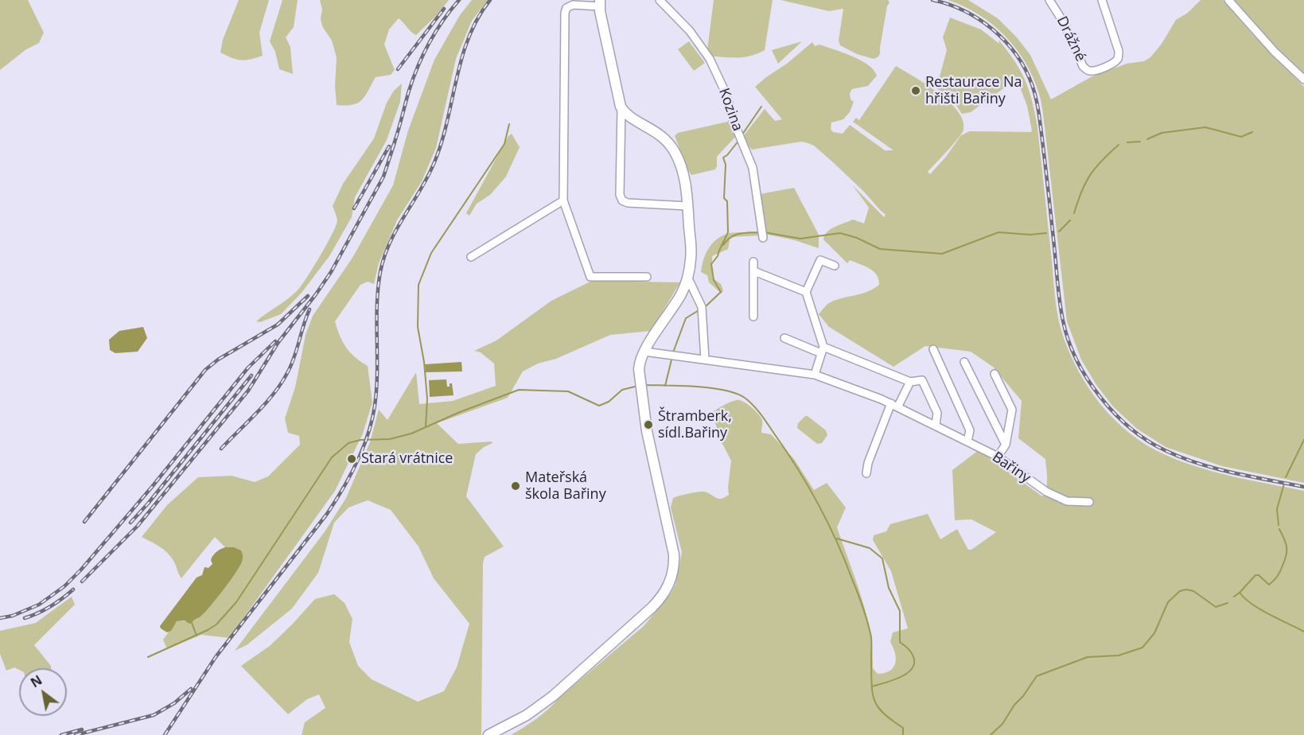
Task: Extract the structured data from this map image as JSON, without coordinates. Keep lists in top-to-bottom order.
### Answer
{
  "streets": {
    "street": ["Drážné", "Kozina", "Bařiny"]
  },
  "places": [
    "Restaurace Na hřišti Bařiny",
    "Štramberk, sídl.Bařiny",
    "Stará vrátnice",
    "Mateřská škola Bařiny"
  ],
  "north": "top left"
}
